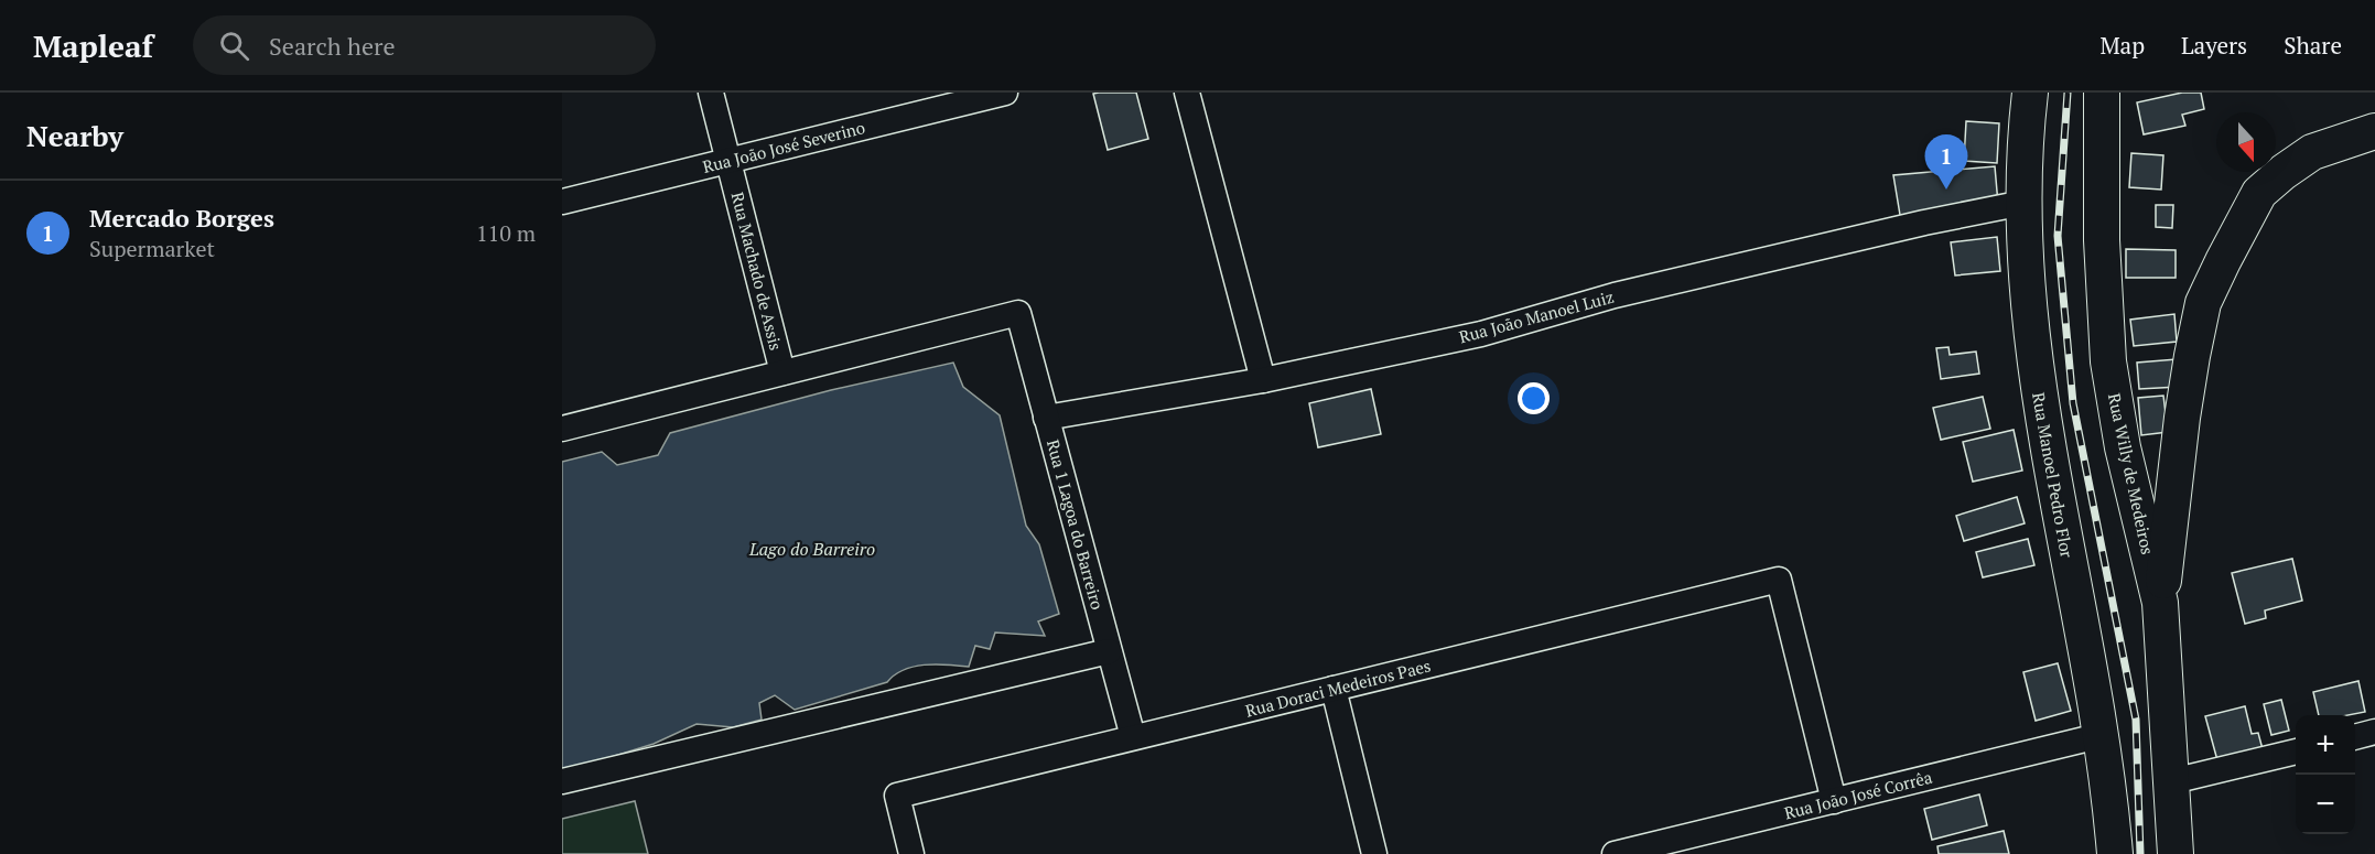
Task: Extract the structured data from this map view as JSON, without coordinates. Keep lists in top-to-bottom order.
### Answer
{
  "streets": {
    "street": [
      "Rua João José Severino",
      "Rua Machado de Assis",
      "Rua João Manoel Luiz",
      "Rua Willy de Medeiros",
      "Rua Manoel Pedro Flor",
      "Rua 1 Lagoa do Barreiro",
      "Rua Doraci Medeiros Paes",
      "Rua João José Corrêa"
    ]
  },
  "crossings": [
    ["Rua João José Severino", "Rua Machado de Assis"],
    ["Rua Machado de Assis", "Rua 1 Lagoa do Barreiro"],
    ["Rua João Manoel Luiz", "Rua Manoel Pedro Flor"],
    ["Rua João Manoel Luiz", "Rua 1 Lagoa do Barreiro"],
    ["Rua Manoel Pedro Flor", "Rua João José Corrêa"],
    ["Rua 1 Lagoa do Barreiro", "Rua Doraci Medeiros Paes"],
    ["Rua Doraci Medeiros Paes", "Rua João José Corrêa"]
  ],
  "water": ["Lago do Barreiro"],
  "north": "bottom",
  "page": {
    "header": "Mapleaf",
    "search": "Search here",
    "nav": ["Map", "Layers", "Share"],
    "heading": "Nearby",
    "pins": "1",
    "list": [
      {
        "mark": "1",
        "name": "Mercado Borges",
        "note": "Supermarket",
        "value": "110 m"
      }
    ],
    "map_buttons": ["+", "−"]
  }
}
